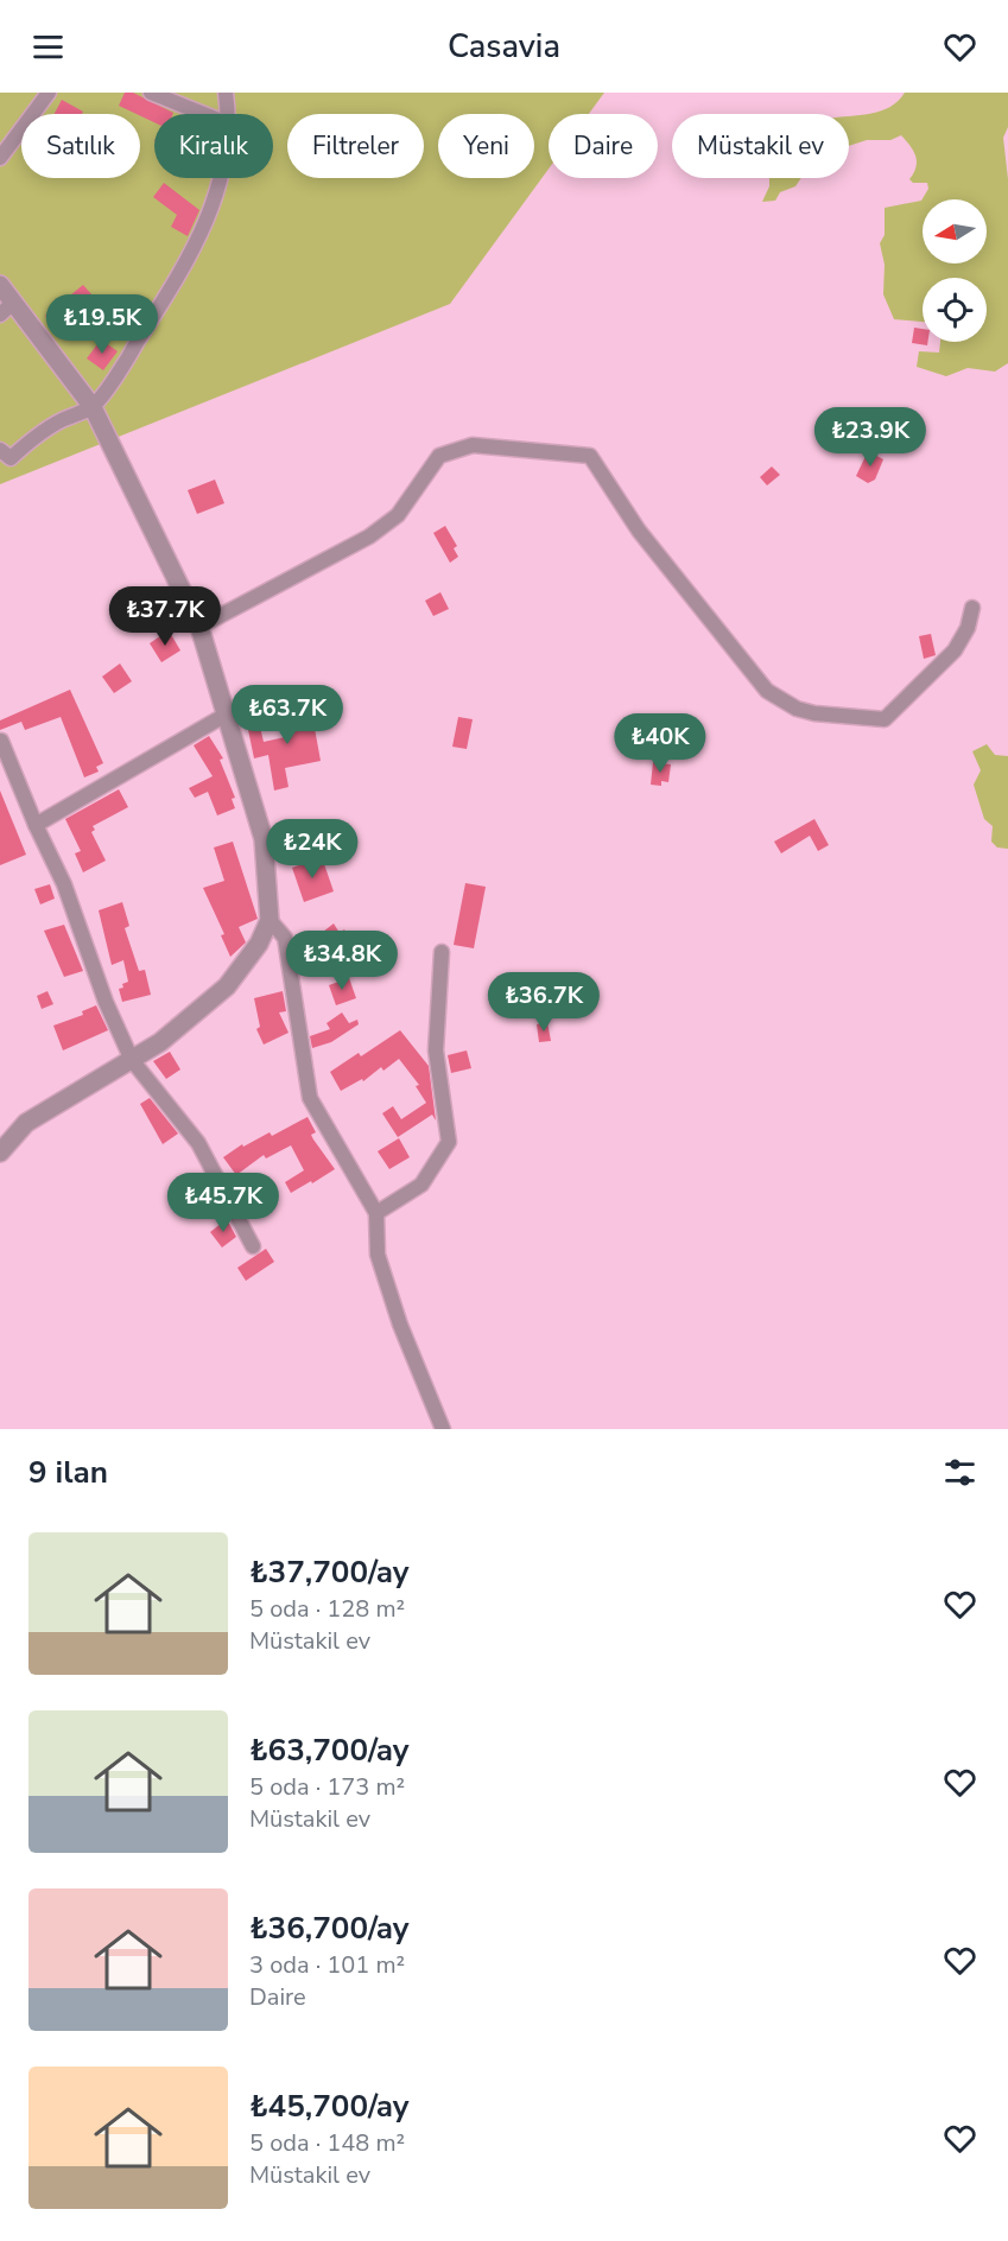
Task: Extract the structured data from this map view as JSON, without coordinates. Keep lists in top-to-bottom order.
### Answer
{
  "north": "left",
  "page": {
    "header": "Casavia",
    "chip": [
      "Satılık",
      "Kiralık",
      "Filtreler",
      "Yeni",
      "Daire",
      "Müstakil ev"
    ],
    "price": [
      "₺19.5K",
      "₺23.9K",
      "₺37.7K",
      "₺63.7K",
      "₺40K",
      "₺24K",
      "₺34.8K",
      "₺36.7K",
      "₺45.7K"
    ],
    "heading": "9 ilan",
    "list": [
      {
        "name": "₺37,700/ay",
        "note": "5 oda · 128 m² · Müstakil ev"
      },
      {
        "name": "₺63,700/ay",
        "note": "5 oda · 173 m² · Müstakil ev"
      },
      {
        "name": "₺36,700/ay",
        "note": "3 oda · 101 m² · Daire"
      },
      {
        "name": "₺45,700/ay",
        "note": "5 oda · 148 m² · Müstakil ev"
      }
    ]
  }
}
